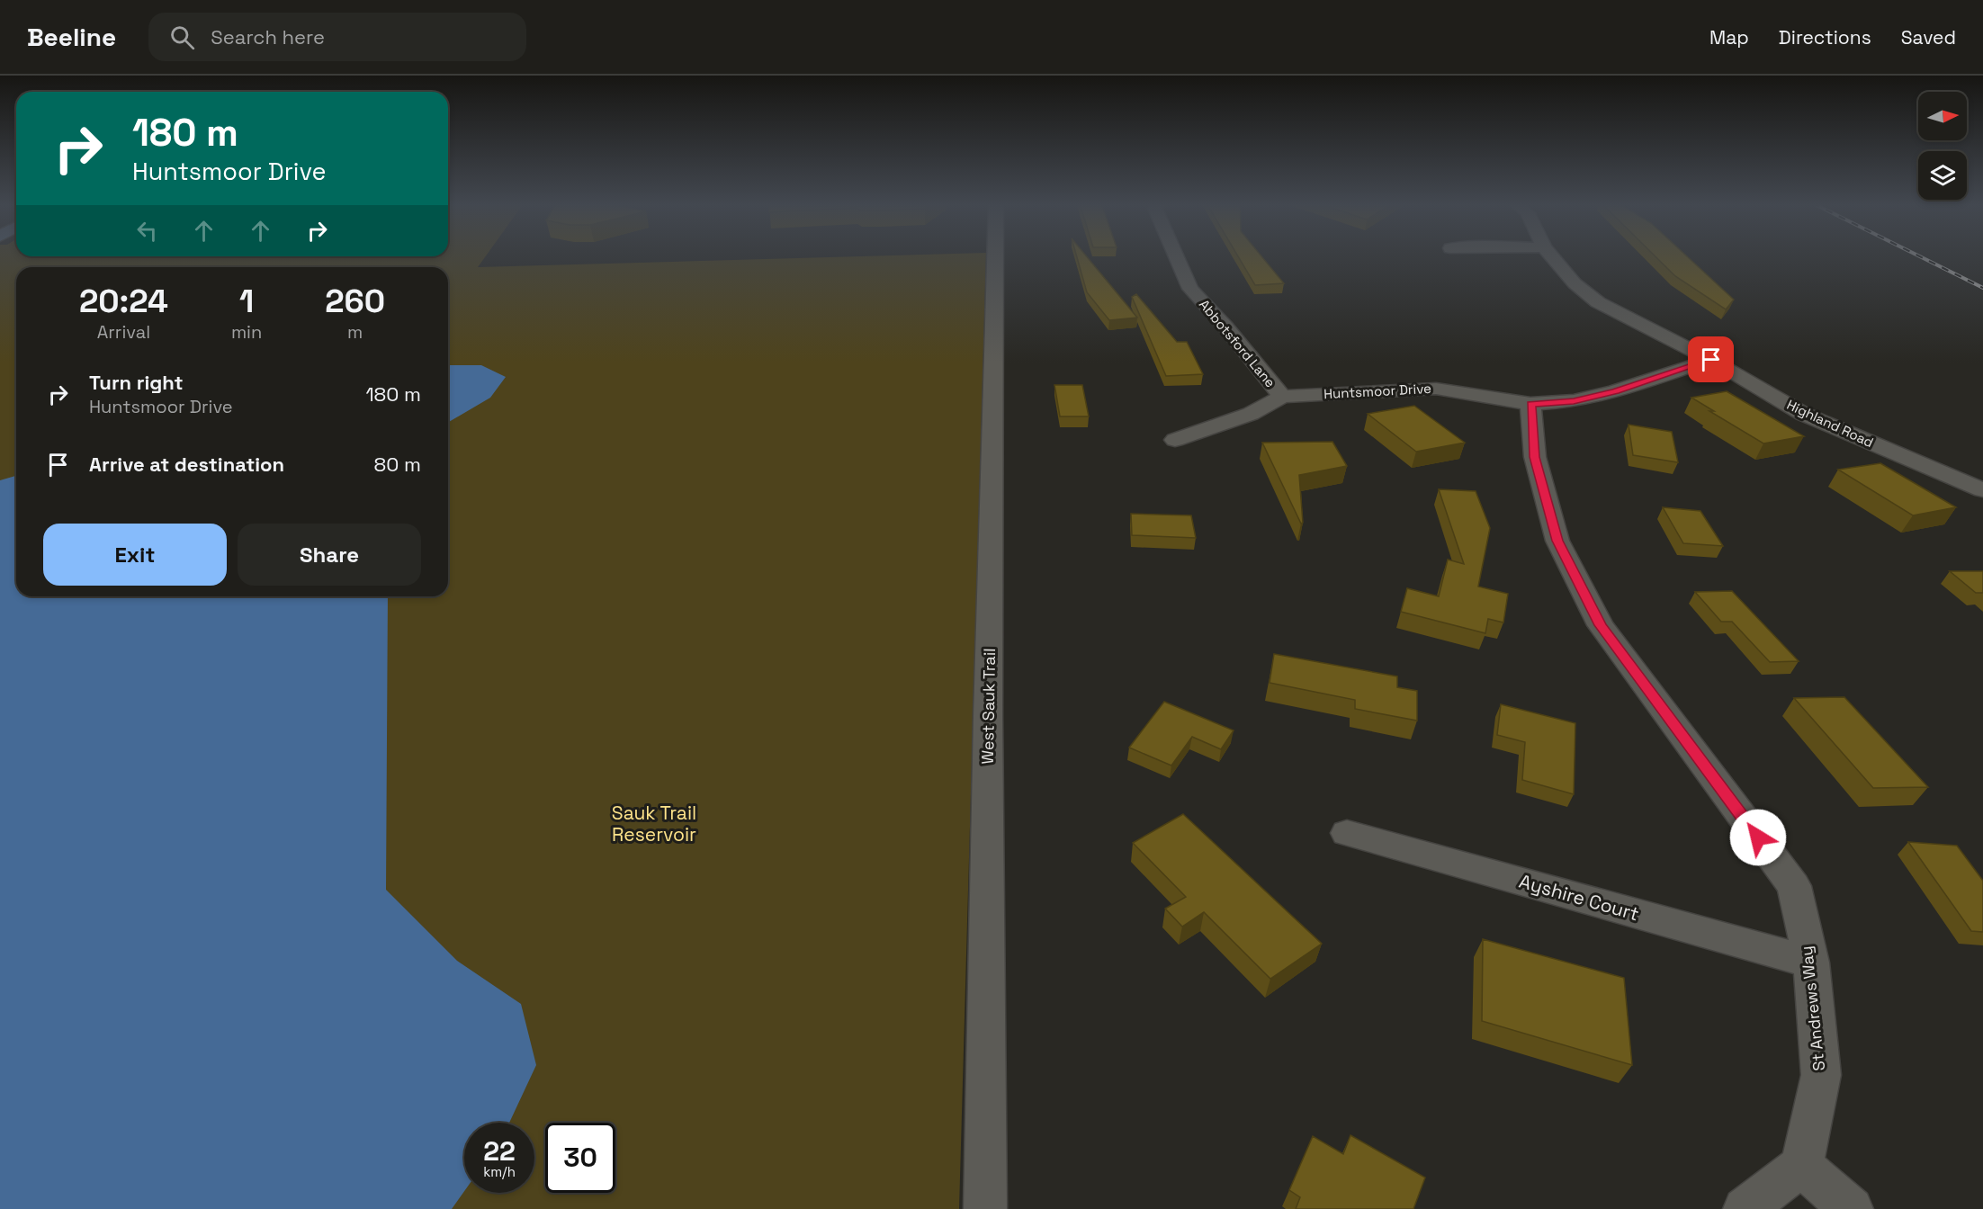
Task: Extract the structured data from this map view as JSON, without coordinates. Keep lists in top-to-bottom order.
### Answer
{
  "streets": {
    "street": [
      "Abbotsford Lane",
      "Huntsmoor Drive",
      "Highland Road",
      "West Sauk Trail",
      "Ayshire Court",
      "St Andrews Way"
    ]
  },
  "crossings": [
    ["Abbotsford Lane", "Huntsmoor Drive"],
    ["Huntsmoor Drive", "Highland Road"],
    ["Huntsmoor Drive", "St Andrews Way"],
    ["Ayshire Court", "St Andrews Way"]
  ],
  "parks": ["Sauk Trail Reservoir"],
  "north": "right",
  "page": {
    "header": "Beeline",
    "search": "Search here",
    "nav": ["Map", "Directions", "Saved"],
    "turn": ["180 m", "Huntsmoor Drive"],
    "eta": [
      "20:24",
      "Arrival",
      "1",
      "min",
      "260",
      "m"
    ],
    "list": [
      {
        "name": "Turn right",
        "note": "Huntsmoor Drive",
        "value": "180 m"
      },
      {
        "name": "Arrive at destination",
        "value": "80 m"
      }
    ],
    "buttons": ["Exit", "Share"],
    "speed": "22 km/h",
    "limit": "30"
  }
}
